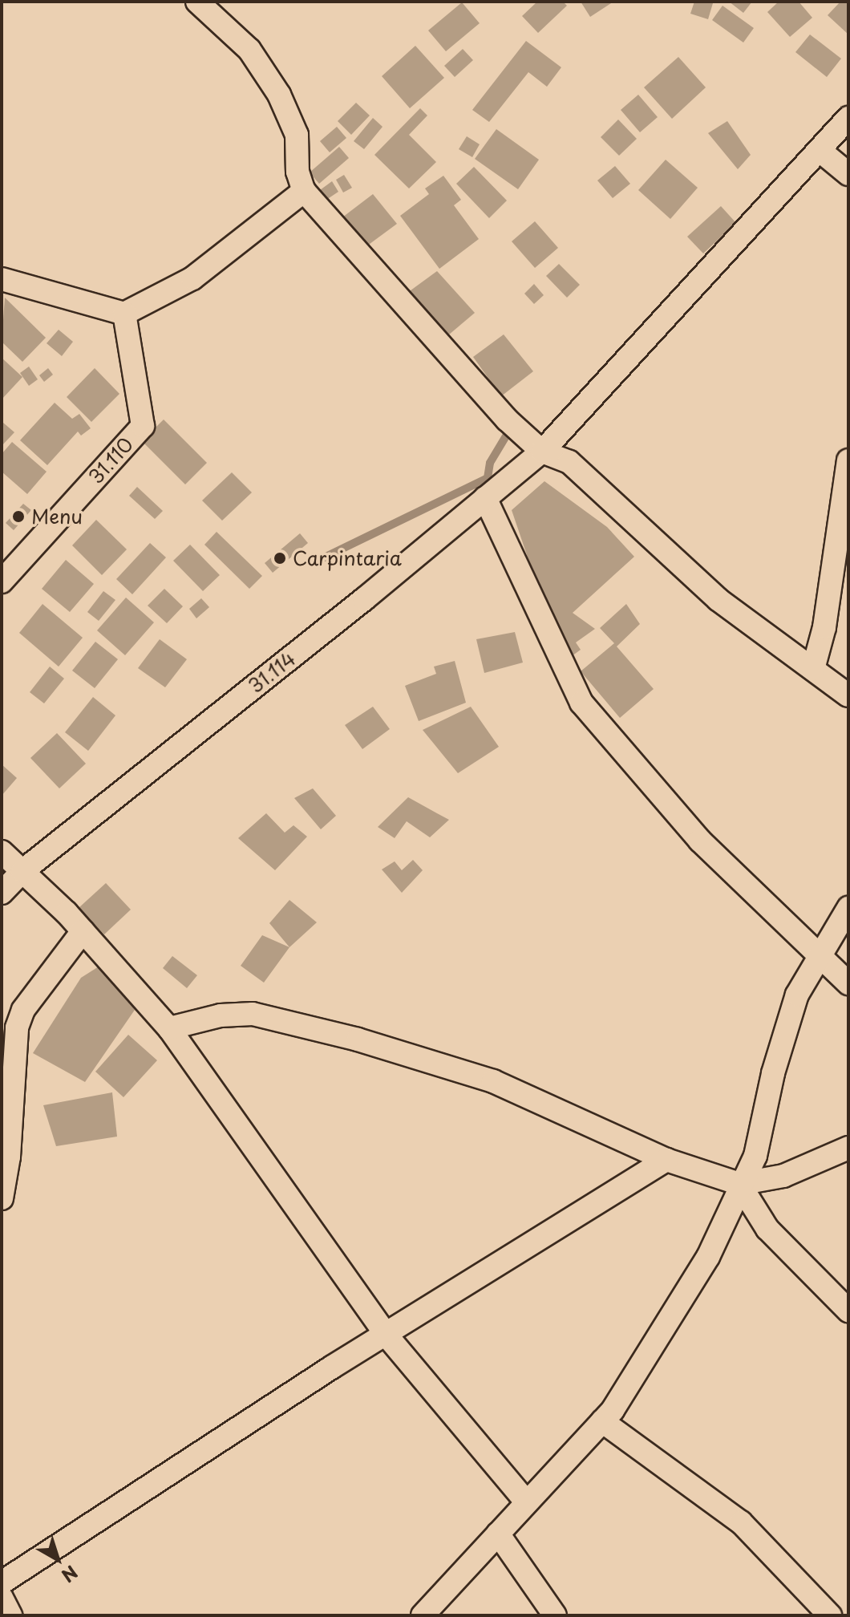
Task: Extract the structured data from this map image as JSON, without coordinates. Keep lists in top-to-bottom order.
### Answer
{
  "streets": {
    "street": ["31.110", "31.114"]
  },
  "places": ["Menu", "Carpintaria"],
  "north": "bottom right"
}
